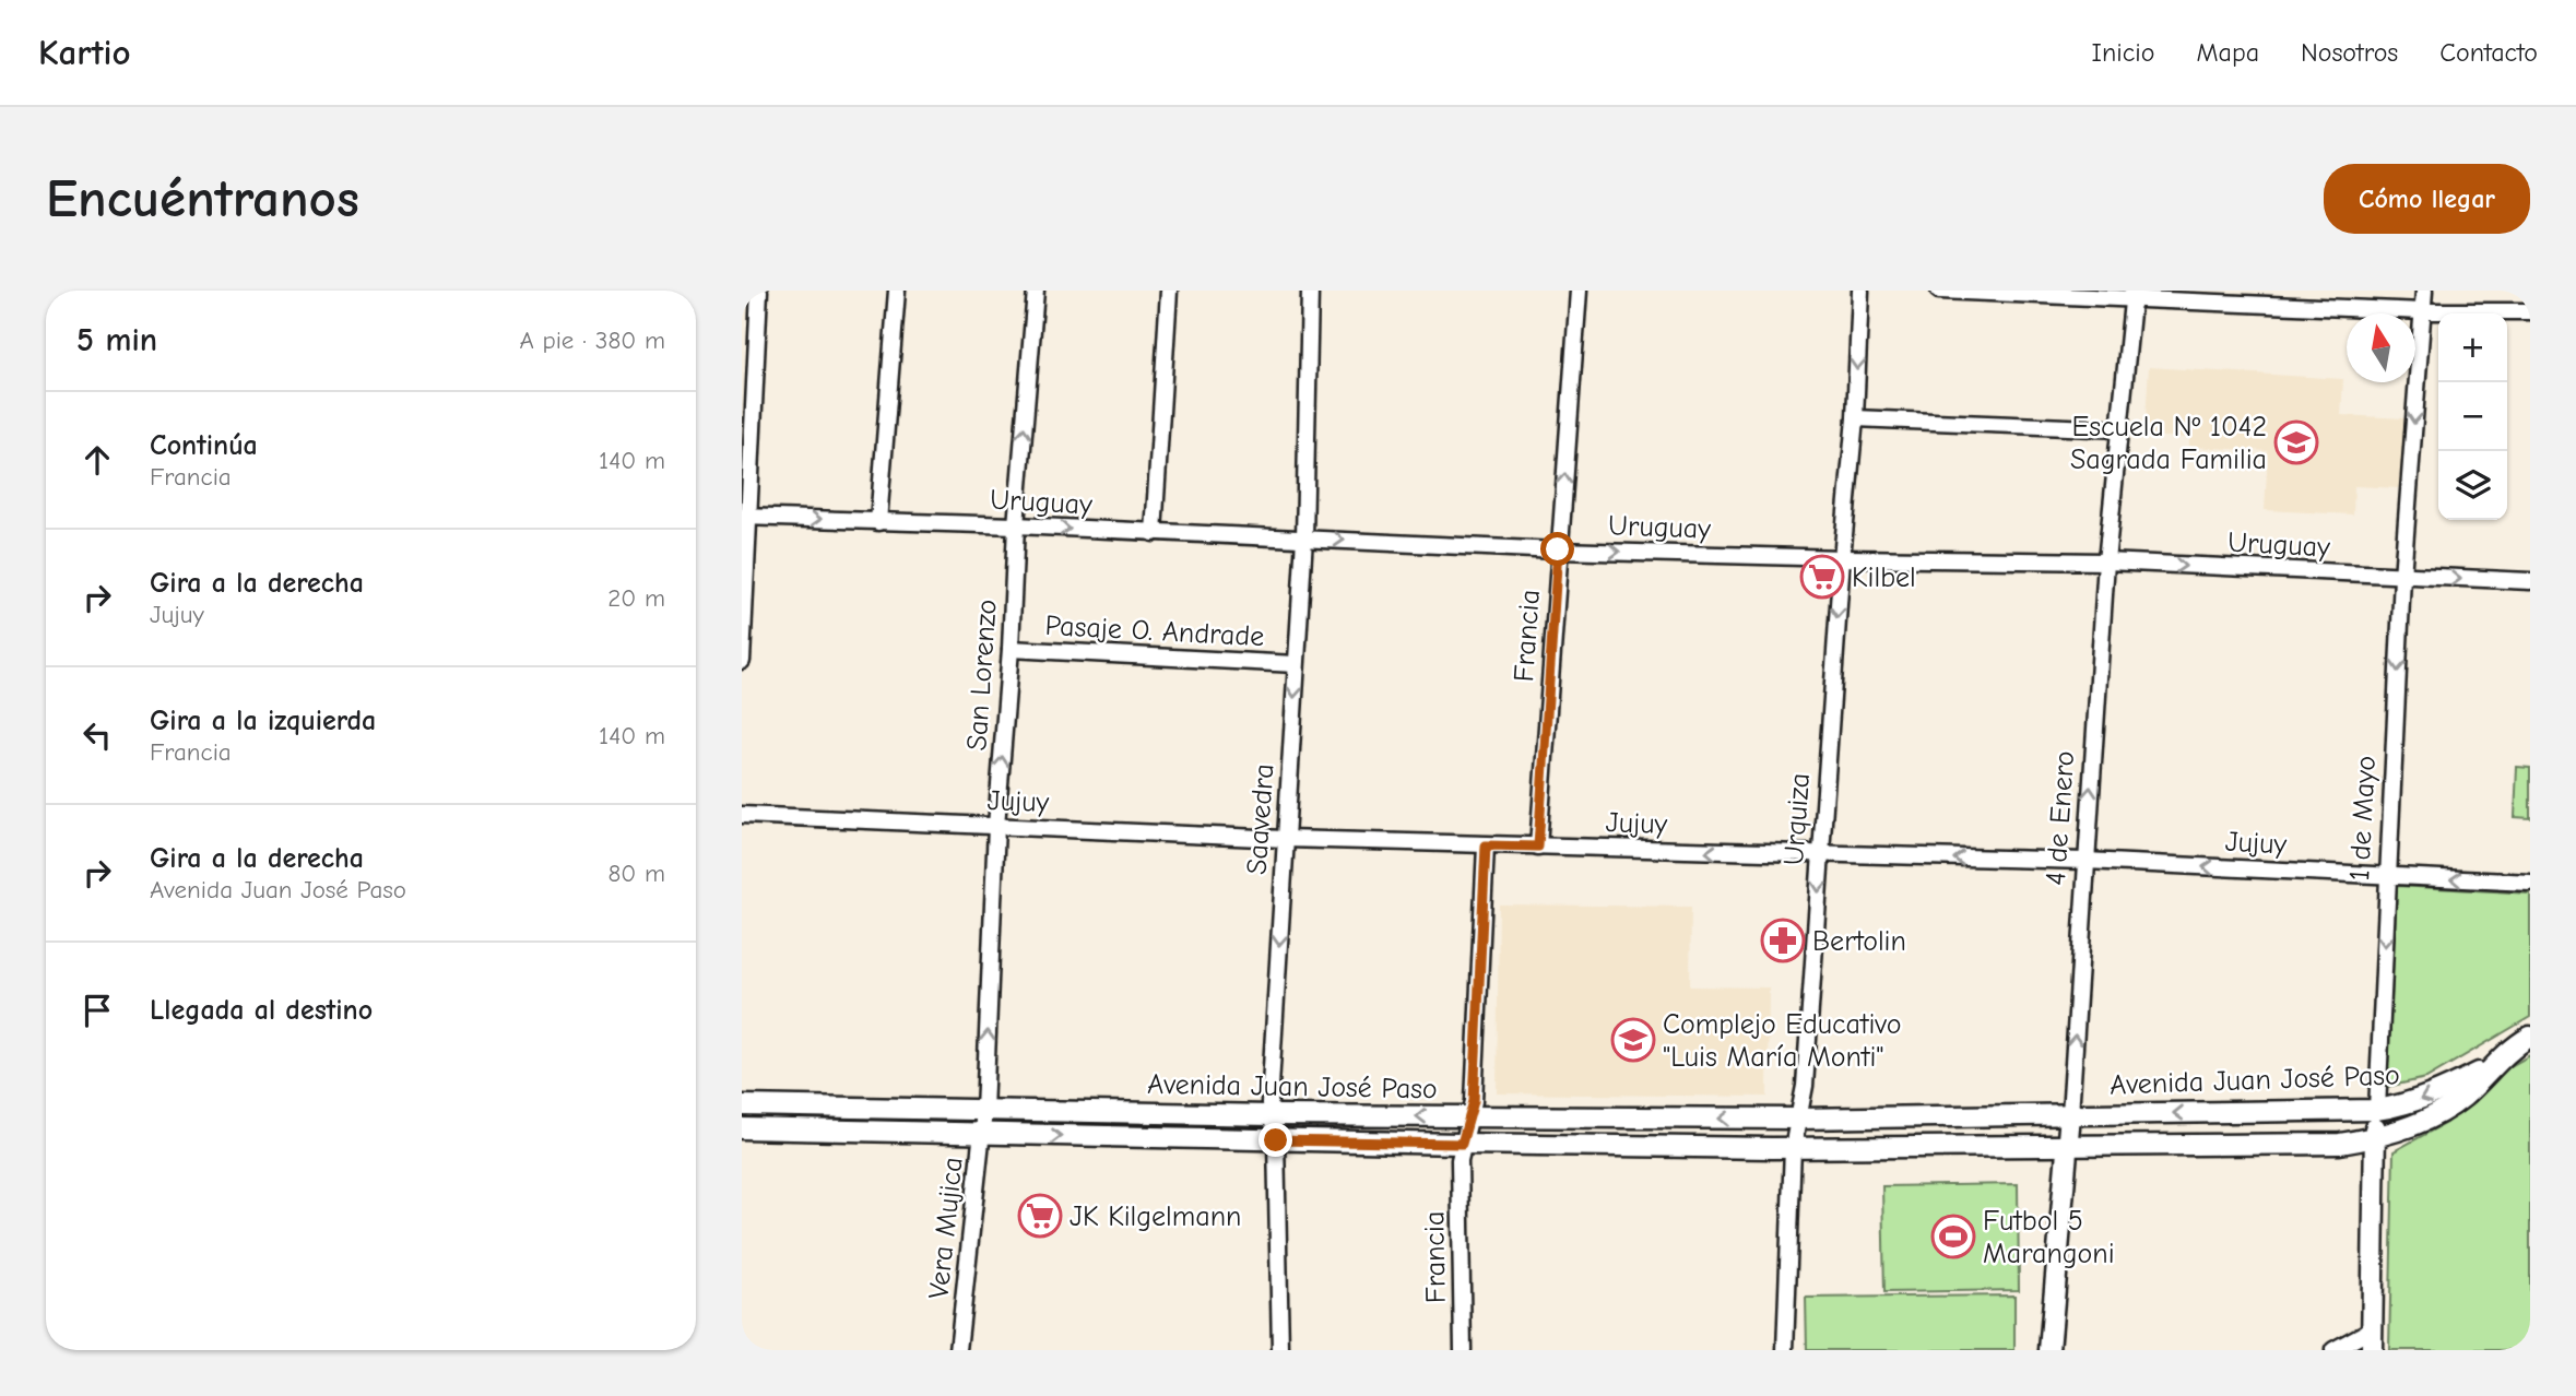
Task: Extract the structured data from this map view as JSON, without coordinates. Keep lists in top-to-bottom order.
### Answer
{
  "streets": {
    "main road": ["4 de Enero", "1 de Mayo", "Avenida Juan José Paso"],
    "street": [
      "Uruguay",
      "Pasaje O. Andrade",
      "Francia",
      "San Lorenzo",
      "Jujuy",
      "Saavedra",
      "Urquiza",
      "Vera Mujica"
    ]
  },
  "crossings": [
    ["Uruguay", "Francia"],
    ["Uruguay", "San Lorenzo"],
    ["Uruguay", "4 de Enero"],
    ["Uruguay", "1 de Mayo"],
    ["Uruguay", "Saavedra"],
    ["Uruguay", "Urquiza"],
    ["Pasaje O. Andrade", "San Lorenzo"],
    ["Pasaje O. Andrade", "Saavedra"],
    ["Francia", "Jujuy"],
    ["Francia", "Avenida Juan José Paso"],
    ["San Lorenzo", "Jujuy"],
    ["San Lorenzo", "Avenida Juan José Paso"],
    ["San Lorenzo", "Vera Mujica"],
    ["Jujuy", "4 de Enero"],
    ["Jujuy", "1 de Mayo"],
    ["Jujuy", "Saavedra"],
    ["Jujuy", "Urquiza"],
    ["4 de Enero", "Avenida Juan José Paso"],
    ["1 de Mayo", "Avenida Juan José Paso"],
    ["Saavedra", "Avenida Juan José Paso"],
    ["Urquiza", "Avenida Juan José Paso"],
    ["Avenida Juan José Paso", "Vera Mujica"]
  ],
  "one_way": [
    "Uruguay",
    "Jujuy",
    "4 de Enero",
    "1 de Mayo",
    "Saavedra",
    "Urquiza"
  ],
  "places": {
    "school or university": ["Escuela Nº 1042 Sagrada Familia", "Complejo Educativo \"Luis María Monti\""],
    "supermarket": ["Kilbel", "JK Kilgelmann"],
    "pharmacy": ["Bertolin"],
    "sports": ["Futbol 5 Marangoni"]
  },
  "north": "top",
  "page": {
    "header": "Kartio",
    "nav": [
      "Inicio",
      "Mapa",
      "Nosotros",
      "Contacto"
    ],
    "buttons": "Cómo llegar",
    "title": "Encuéntranos",
    "heading": ["5 min", "A pie · 380 m"],
    "map_buttons": ["+", "−"],
    "list": [
      ["Continúa", "Francia", "140 m"],
      ["Gira a la derecha", "Jujuy", "20 m"],
      ["Gira a la izquierda", "Francia", "140 m"],
      ["Gira a la derecha", "Avenida Juan José Paso", "80 m"],
      "Llegada al destino"
    ]
  }
}
